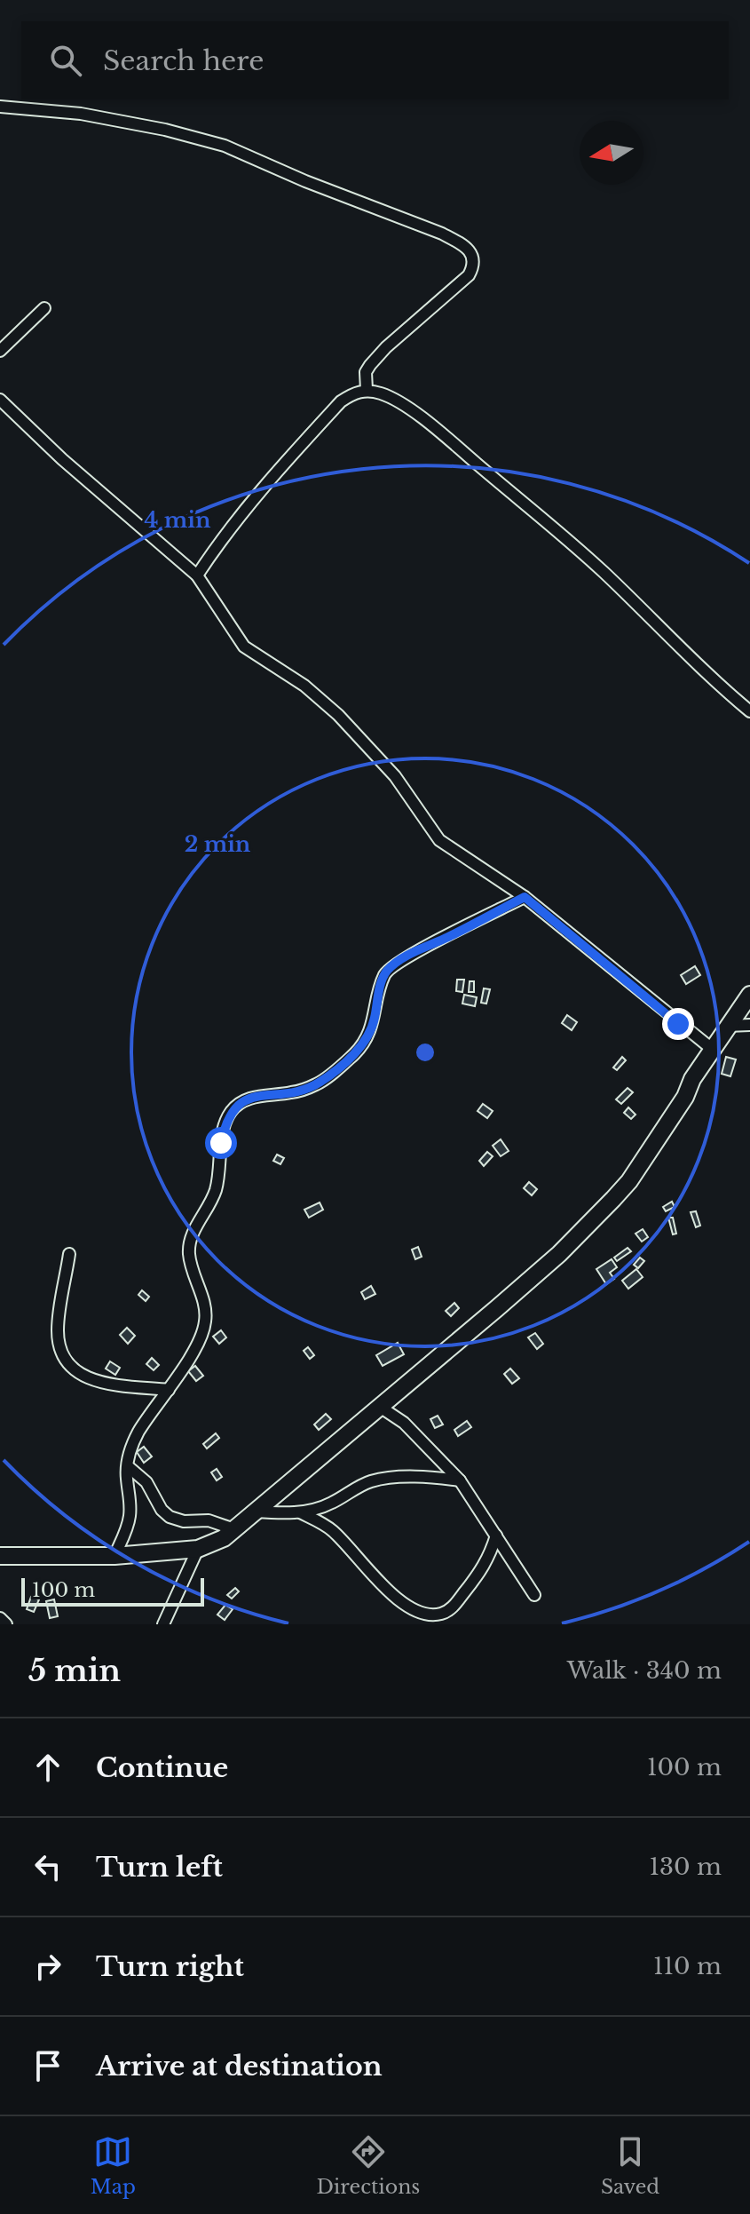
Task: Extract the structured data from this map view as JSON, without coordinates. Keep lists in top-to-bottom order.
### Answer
{
  "scale_bar": "100 m",
  "north": "left",
  "page": {
    "search": "Search here",
    "scale": "100 m",
    "heading": ["5 min", "Walk · 340 m"],
    "list": [
      ["Continue", "100 m"],
      ["Turn left", "130 m"],
      ["Turn right", "110 m"],
      "Arrive at destination"
    ],
    "nav": ["Map", "Directions", "Saved"]
  },
  "rings": ["4 min", "2 min"]
}
